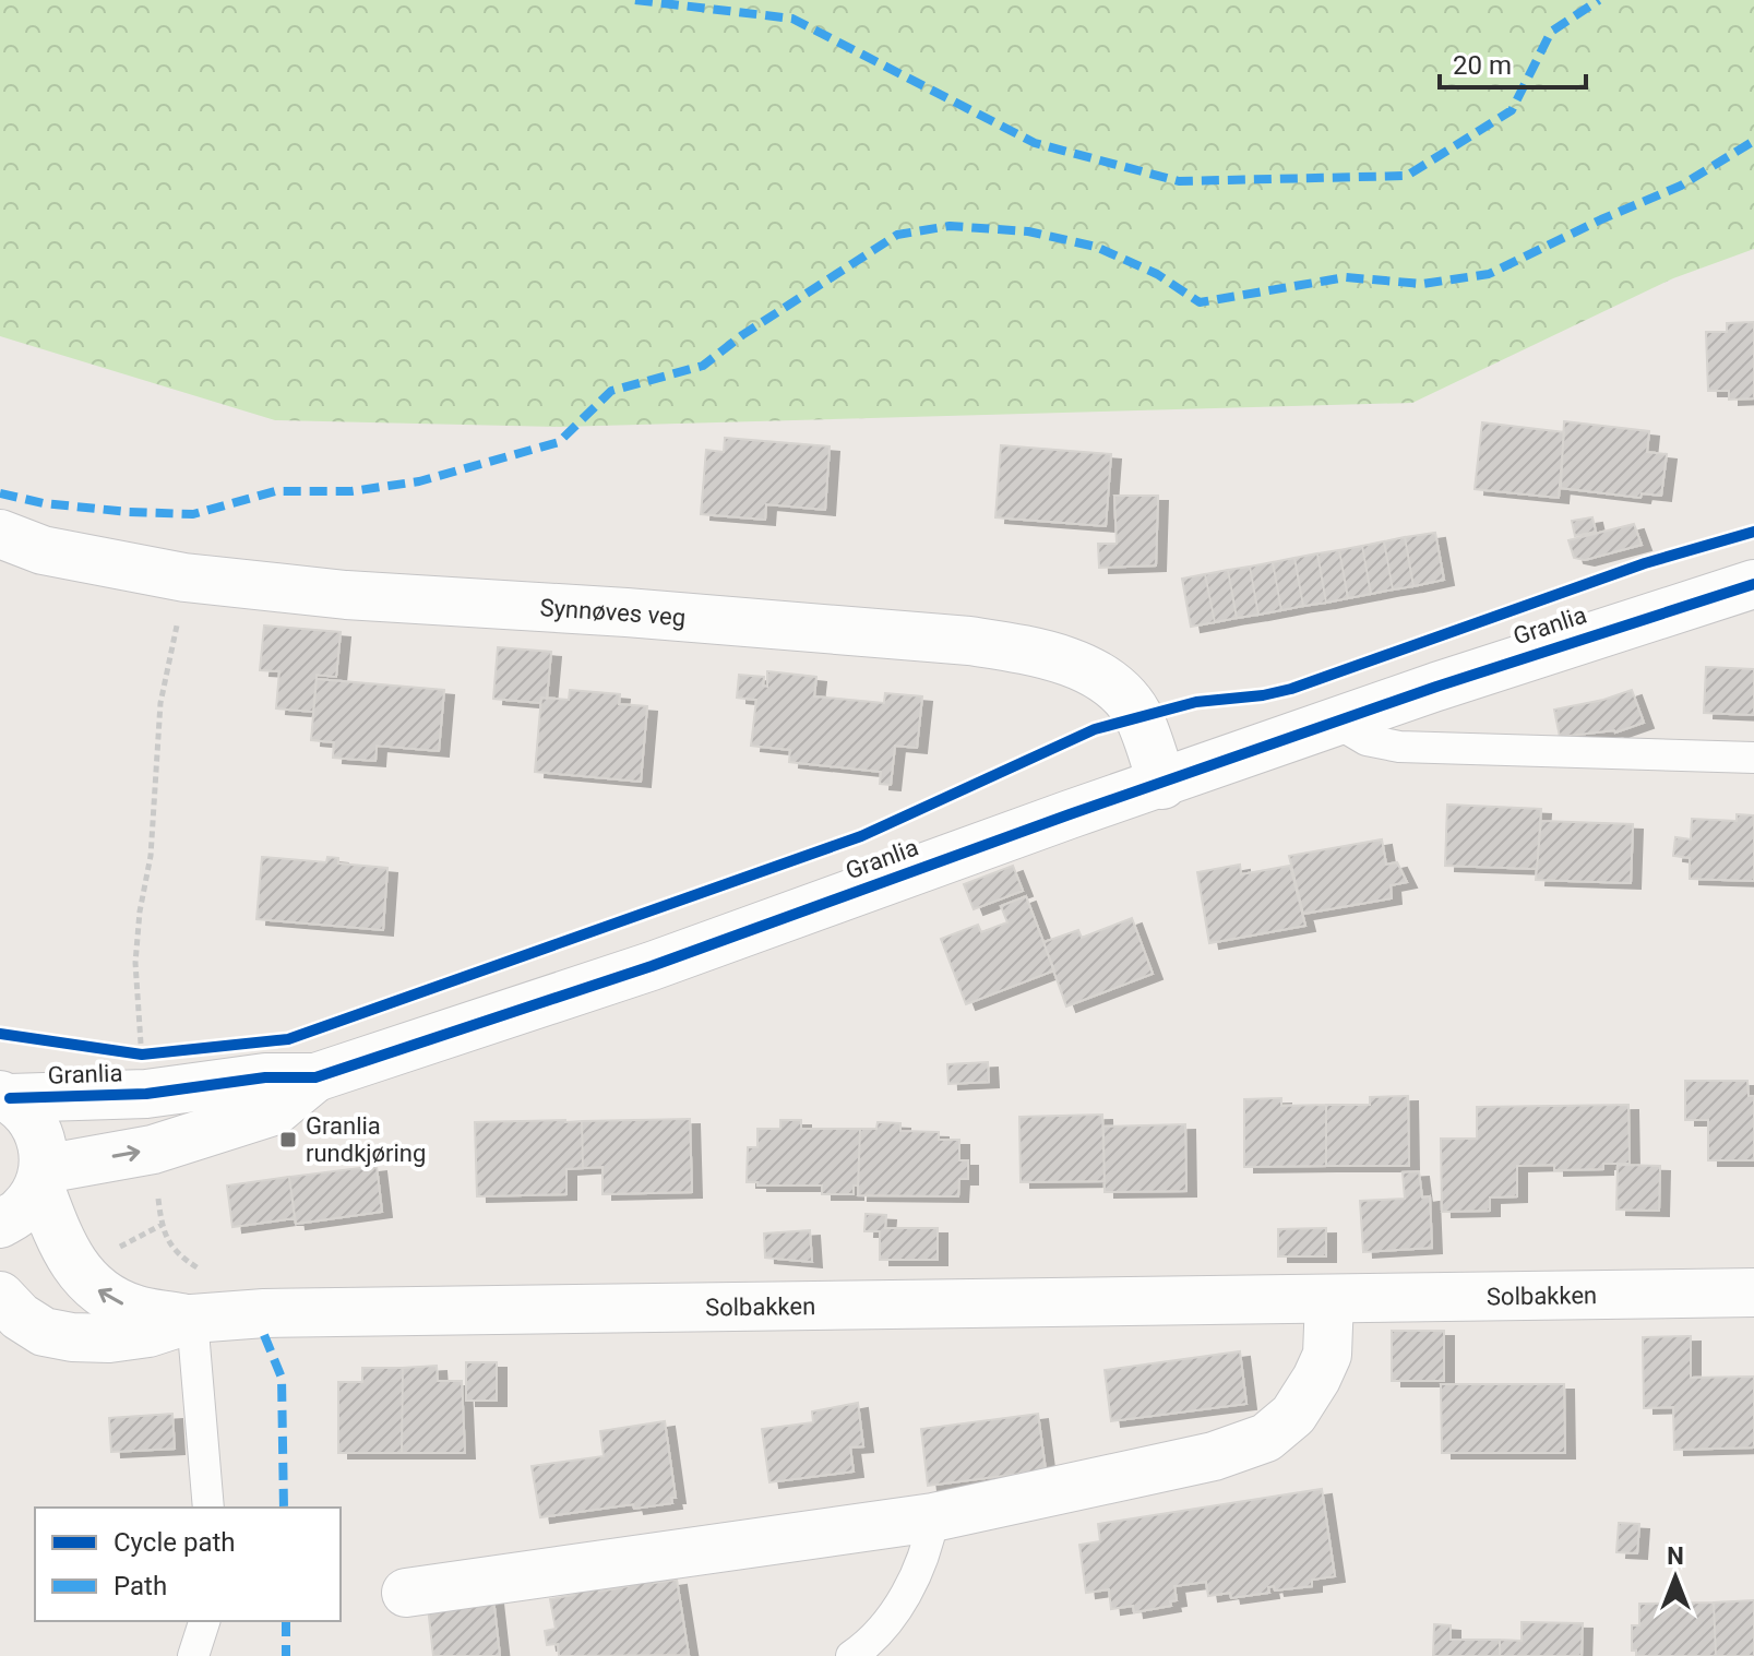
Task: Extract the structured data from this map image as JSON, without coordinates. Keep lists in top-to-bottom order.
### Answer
{
  "streets": {
    "street": ["Synnøves veg", "Granlia", "Solbakken"]
  },
  "crossings": [
    ["Synnøves veg", "Granlia"],
    ["Granlia", "Solbakken"]
  ],
  "places": {
    "transit": ["Granlia rundkjøring"]
  },
  "legend": ["Cycle path", "Path"],
  "scale_bar": "20 m",
  "north": "top"
}
